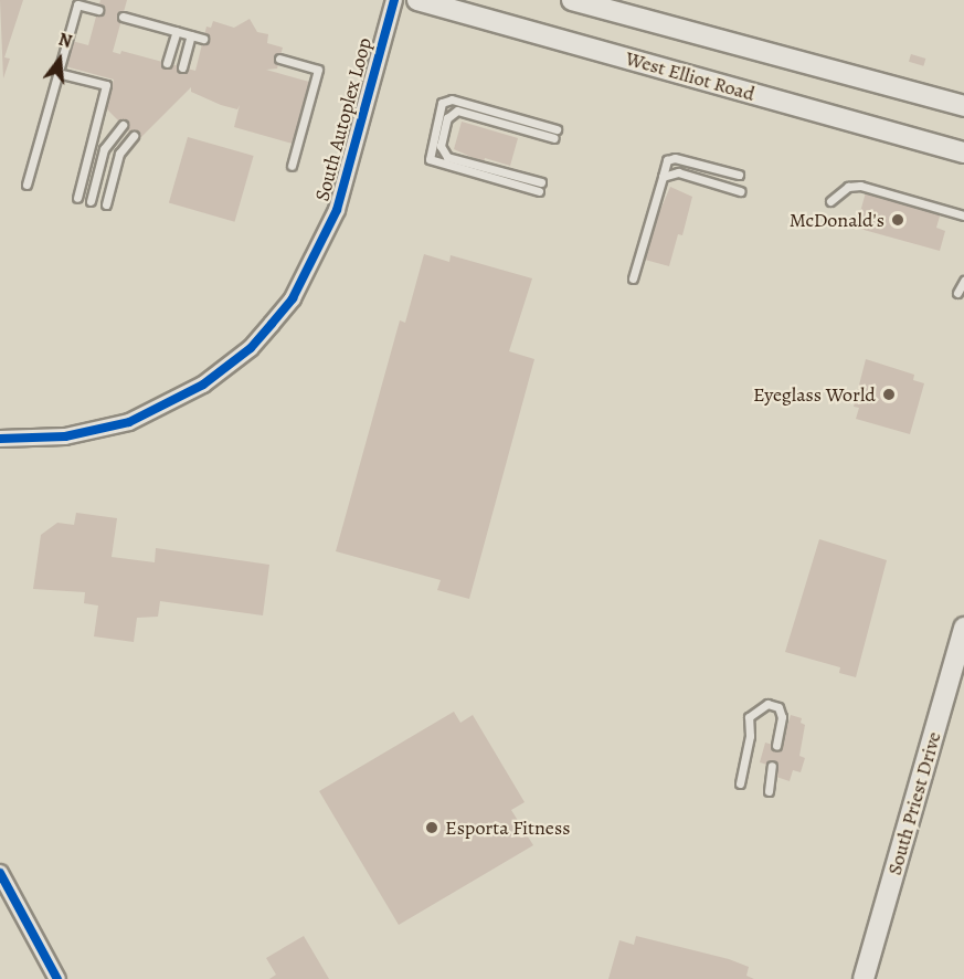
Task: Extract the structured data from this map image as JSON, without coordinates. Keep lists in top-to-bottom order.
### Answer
{
  "streets": {
    "main road": ["West Elliot Road", "South Priest Drive"],
    "street": ["South Autoplex Loop"]
  },
  "places": ["McDonald's", "Eyeglass World", "Esporta Fitness"],
  "north": "top"
}
